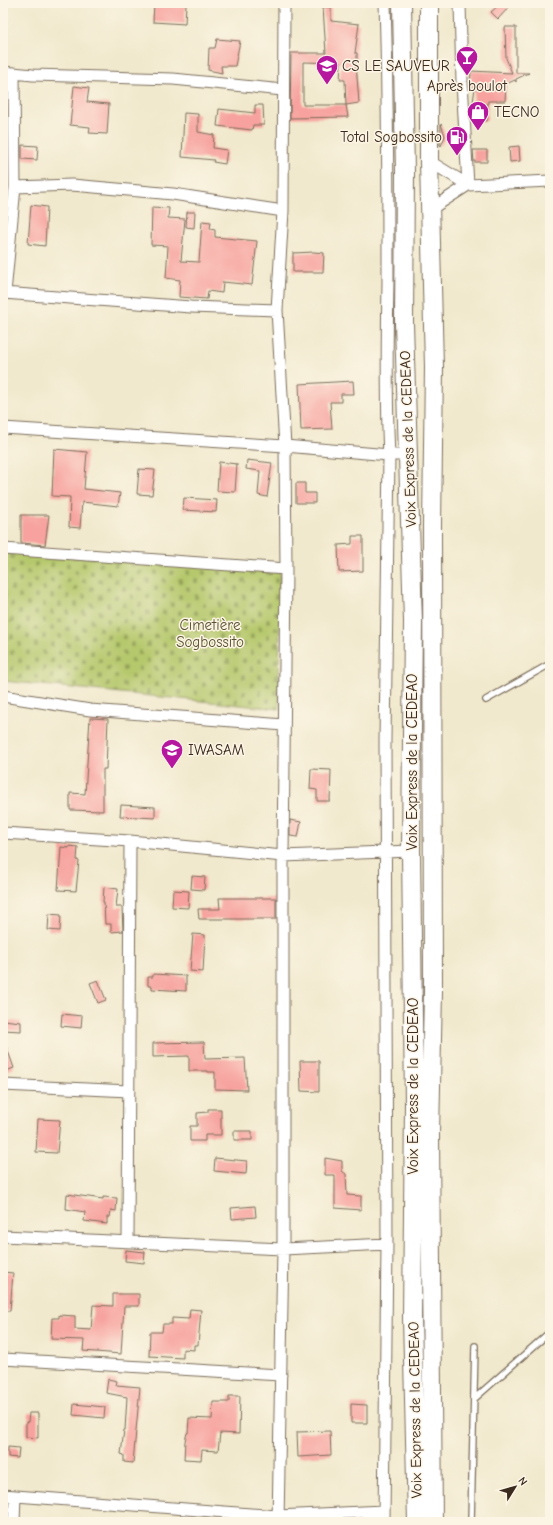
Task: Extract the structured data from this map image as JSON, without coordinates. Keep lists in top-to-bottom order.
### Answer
{
  "streets": {
    "main road": ["Voix Express de la CEDEAO"]
  },
  "parks": ["Cimetière Sogbossito"],
  "places": {
    "bar": ["Après boulot"],
    "school or university": ["CS LE SAUVEUR", "IWASAM"],
    "shop": ["TECNO"],
    "fuel station": ["Total Sogbossito"]
  },
  "north": "top right"
}
